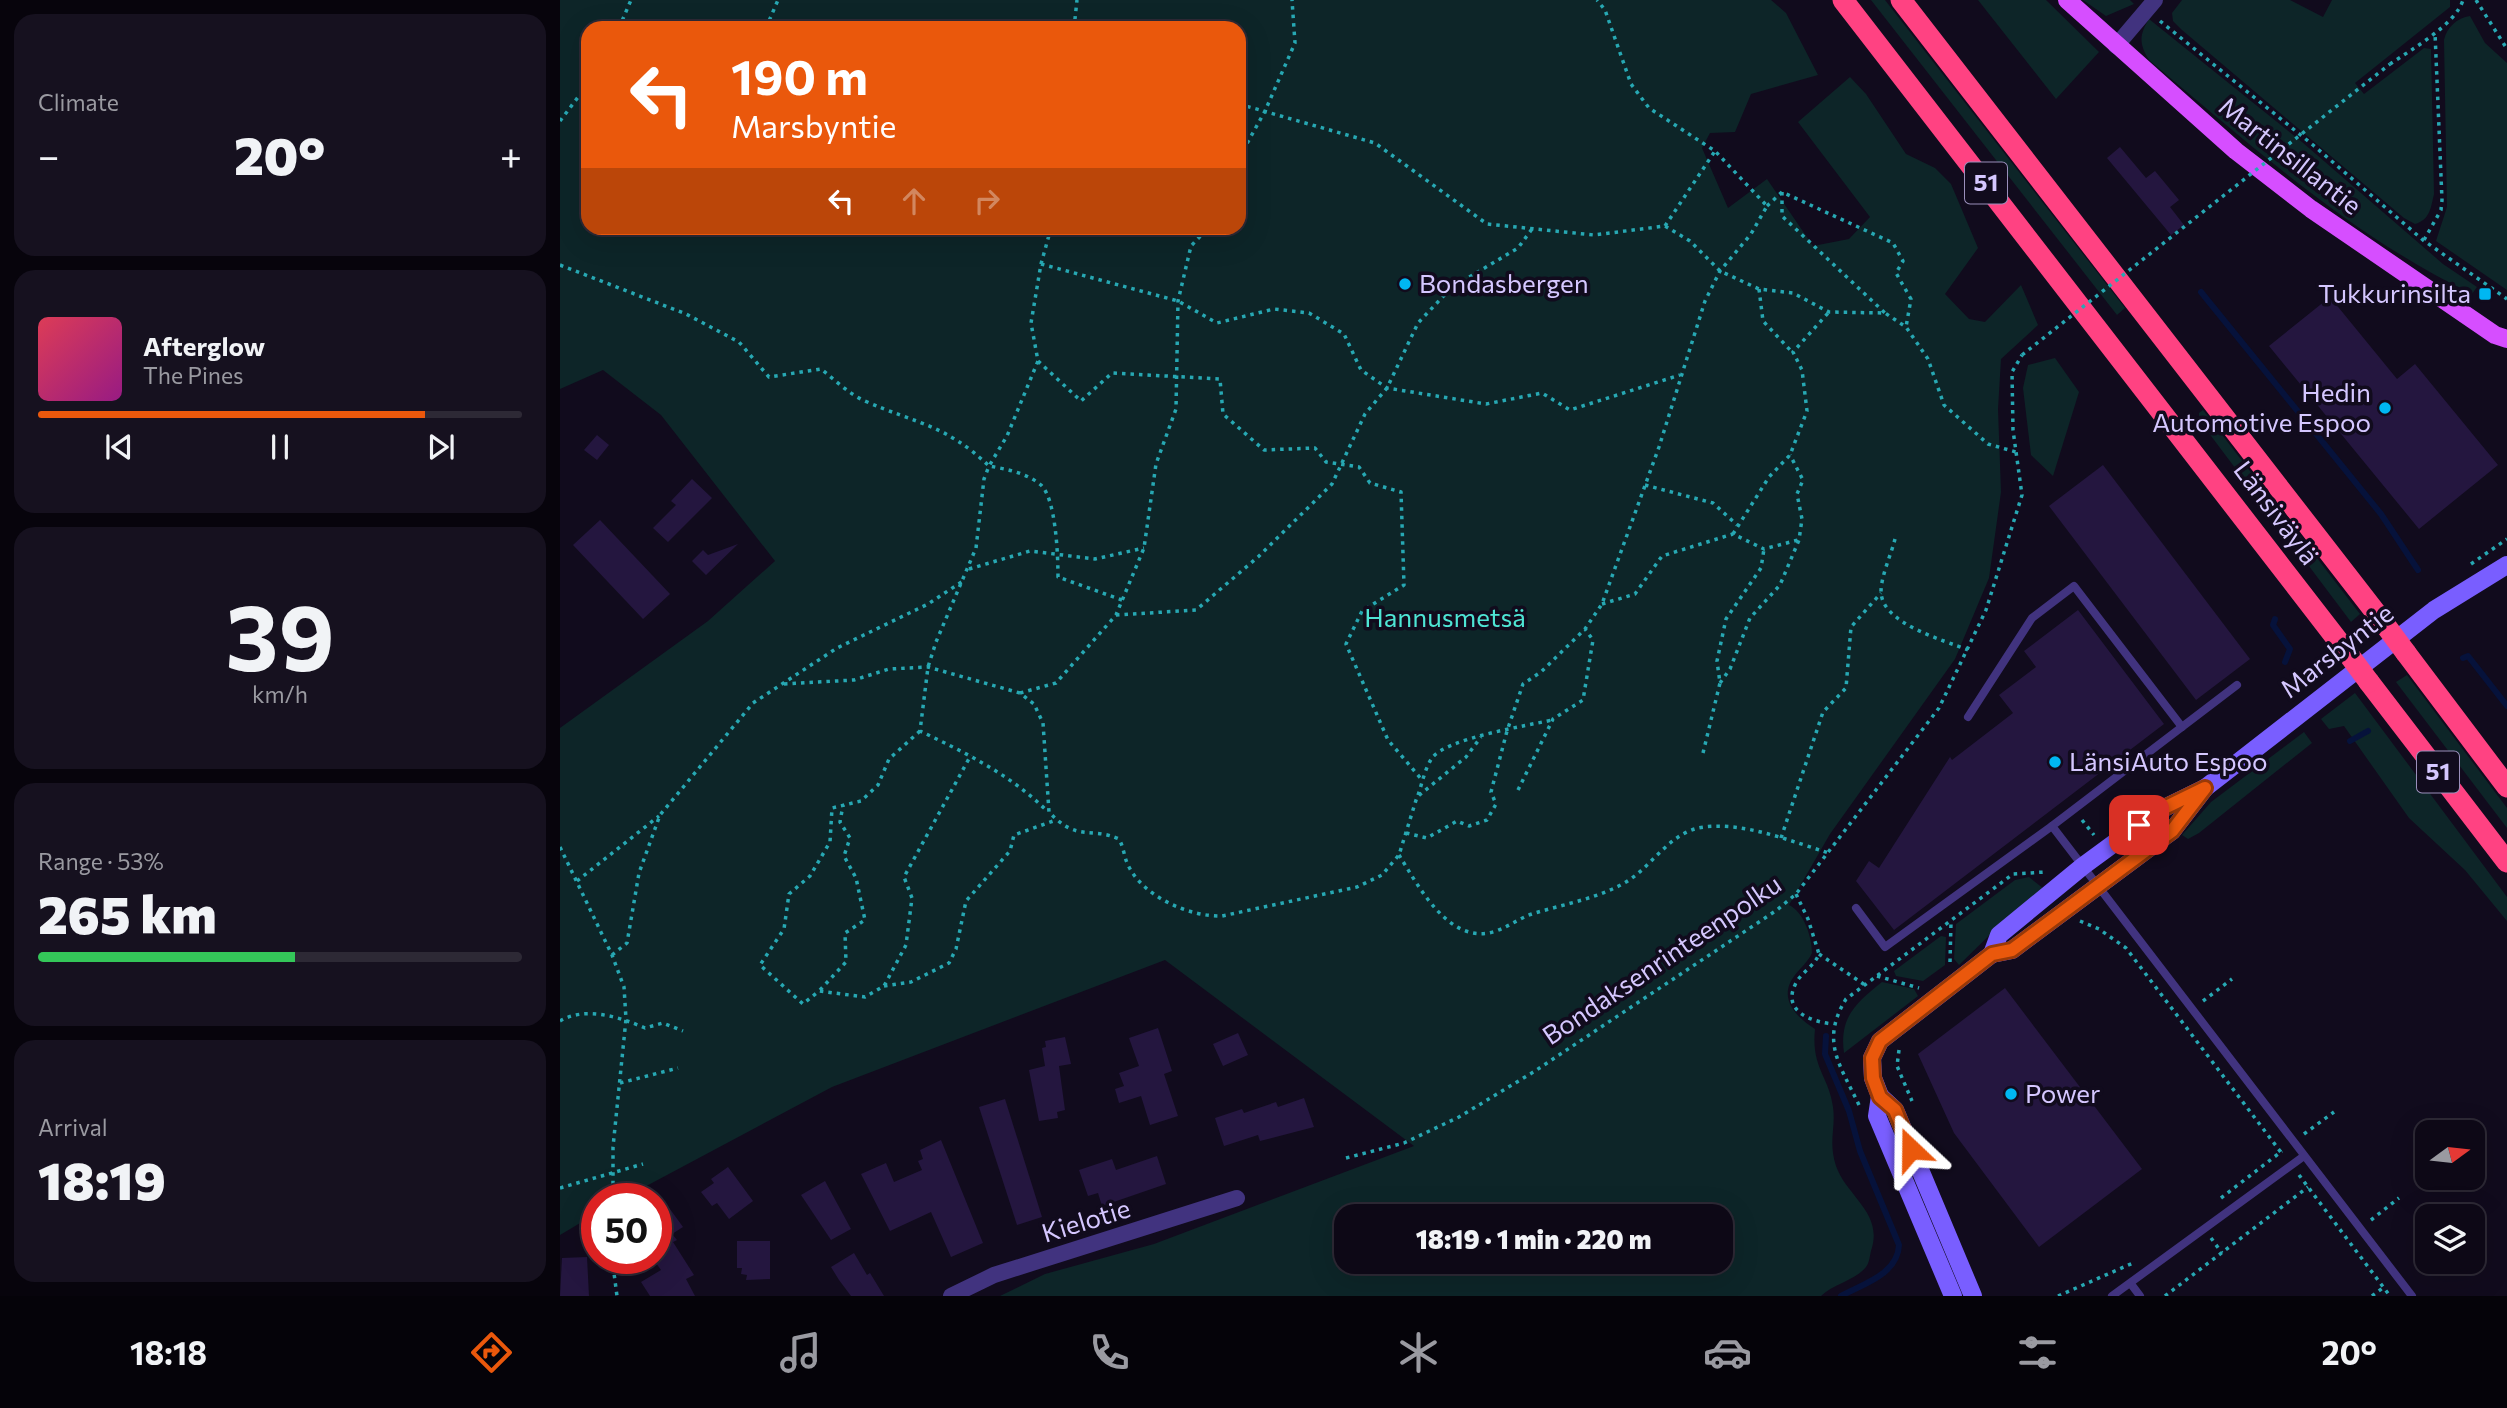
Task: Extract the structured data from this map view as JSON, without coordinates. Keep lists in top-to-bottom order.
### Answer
{
  "streets": {
    "highway": ["51", "Länsiväylä"],
    "main road": ["Martinsillantie", "Marsbyntie"],
    "street": ["Kielotie"],
    "path": ["Bondaksenrinteenpolku"]
  },
  "parks": ["Hannusmetsä"],
  "places": {
    "other": [
      "Bondasbergen",
      "Hedin Automotive Espoo",
      "LänsiAuto Espoo",
      "Power"
    ],
    "transit": ["Tukkurinsilta"]
  },
  "north": "right",
  "page": {
    "tile": [
      "Climate",
      ["39", "km/h"],
      ["Range · 53%", "265 km"],
      ["Arrival", "18:19"]
    ],
    "turn": ["190 m", "Marsbyntie"],
    "heat": ["−", "20°", "+"],
    "song": ["Afterglow", "The Pines"],
    "limit": "50",
    "trip": "18:19 · 1 min · 220 m",
    "tabs": ["18:18", "20°"]
  }
}
